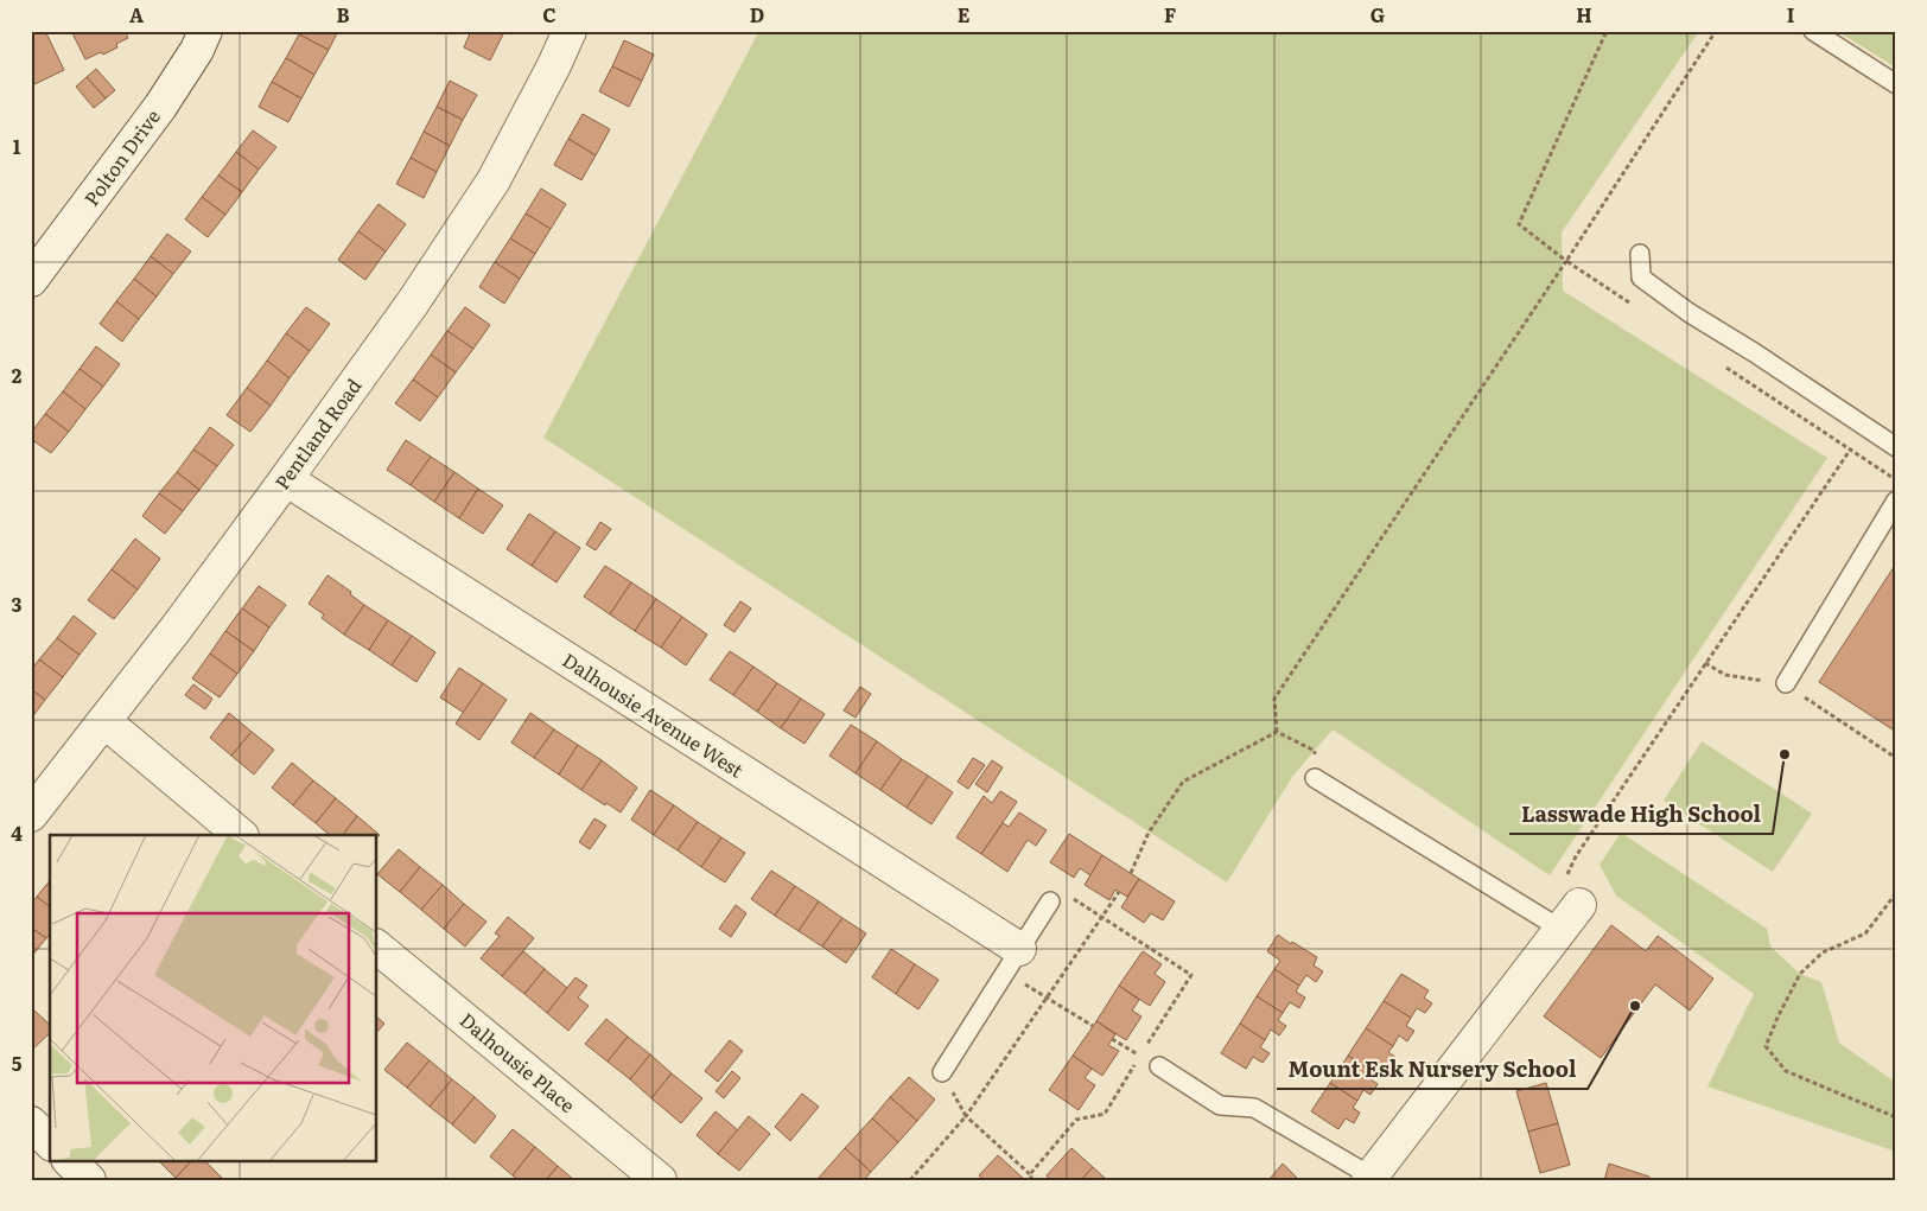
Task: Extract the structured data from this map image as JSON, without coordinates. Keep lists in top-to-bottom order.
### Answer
{
  "streets": {
    "street": [
      "Polton Drive",
      "Pentland Road",
      "Dalhousie Avenue West",
      "Dalhousie Place"
    ]
  },
  "crossings": [
    ["Pentland Road", "Dalhousie Avenue West"]
  ],
  "places": ["Lasswade High School", "Mount Esk Nursery School"],
  "grid": {
    "columns": [
      "A",
      "B",
      "C",
      "D",
      "E",
      "F",
      "G",
      "H",
      "I"
    ],
    "rows": [
      "1",
      "2",
      "3",
      "4",
      "5"
    ]
  }
}
